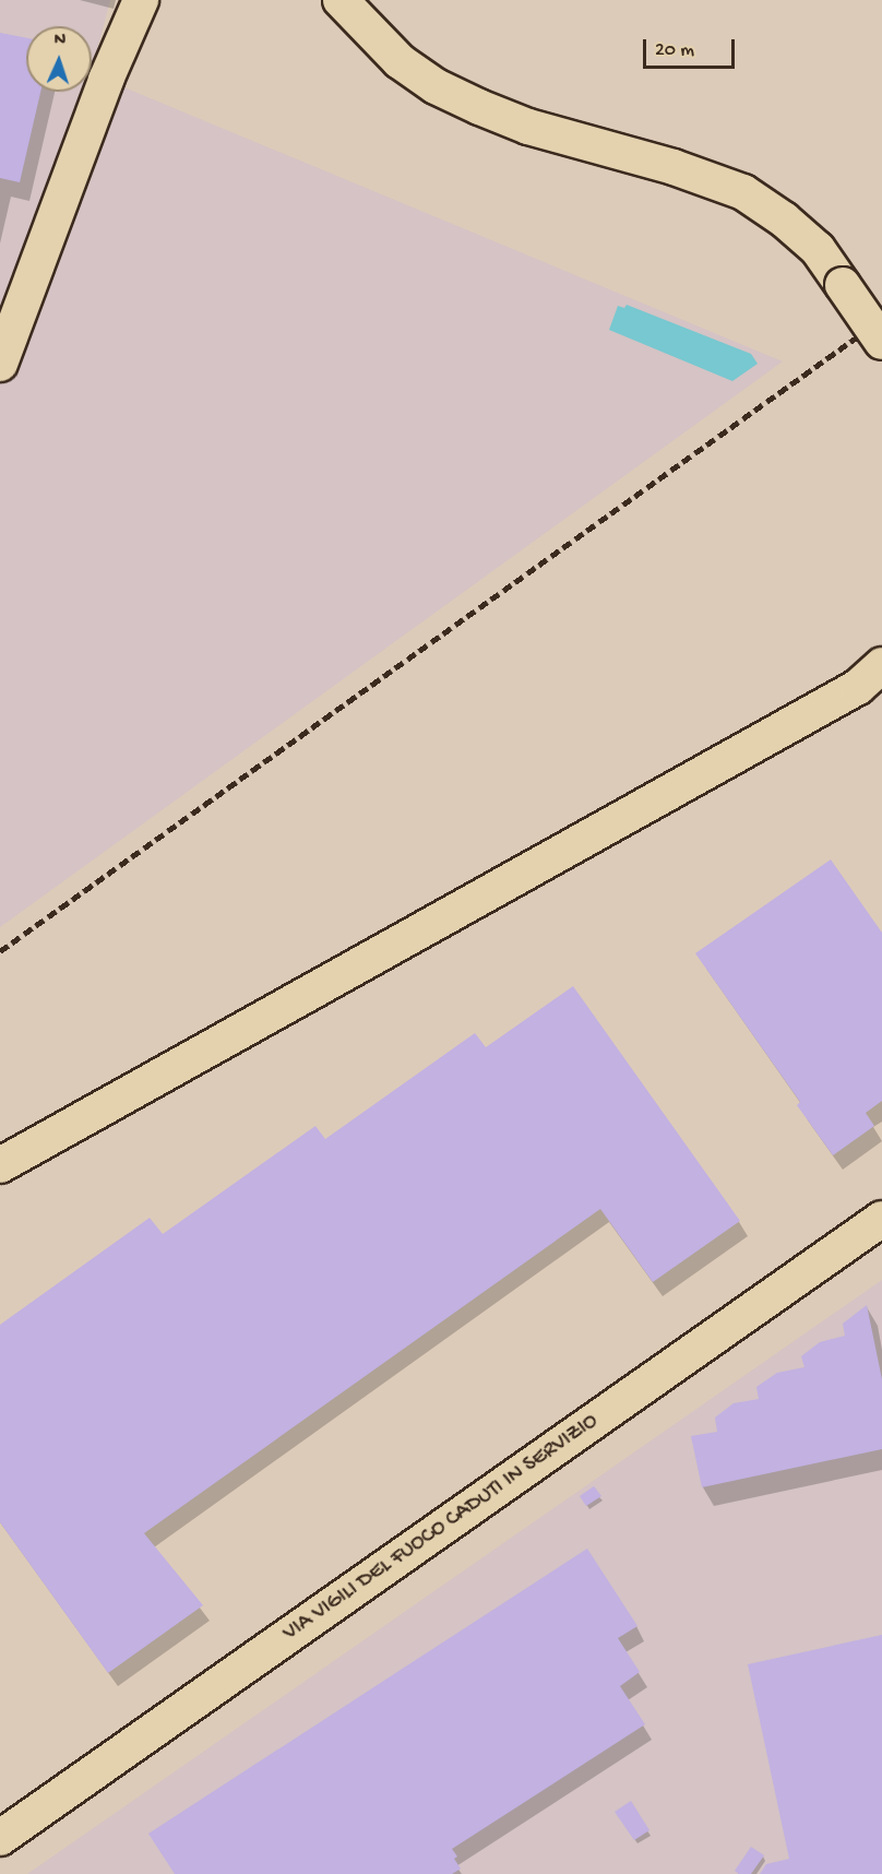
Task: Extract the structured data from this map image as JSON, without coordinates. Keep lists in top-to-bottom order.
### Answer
{
  "streets": {
    "street": ["VIA VIGILI DEL FUOCO CADUTI IN SERVIZIO"]
  },
  "scale_bar": "20 m",
  "north": "top"
}
